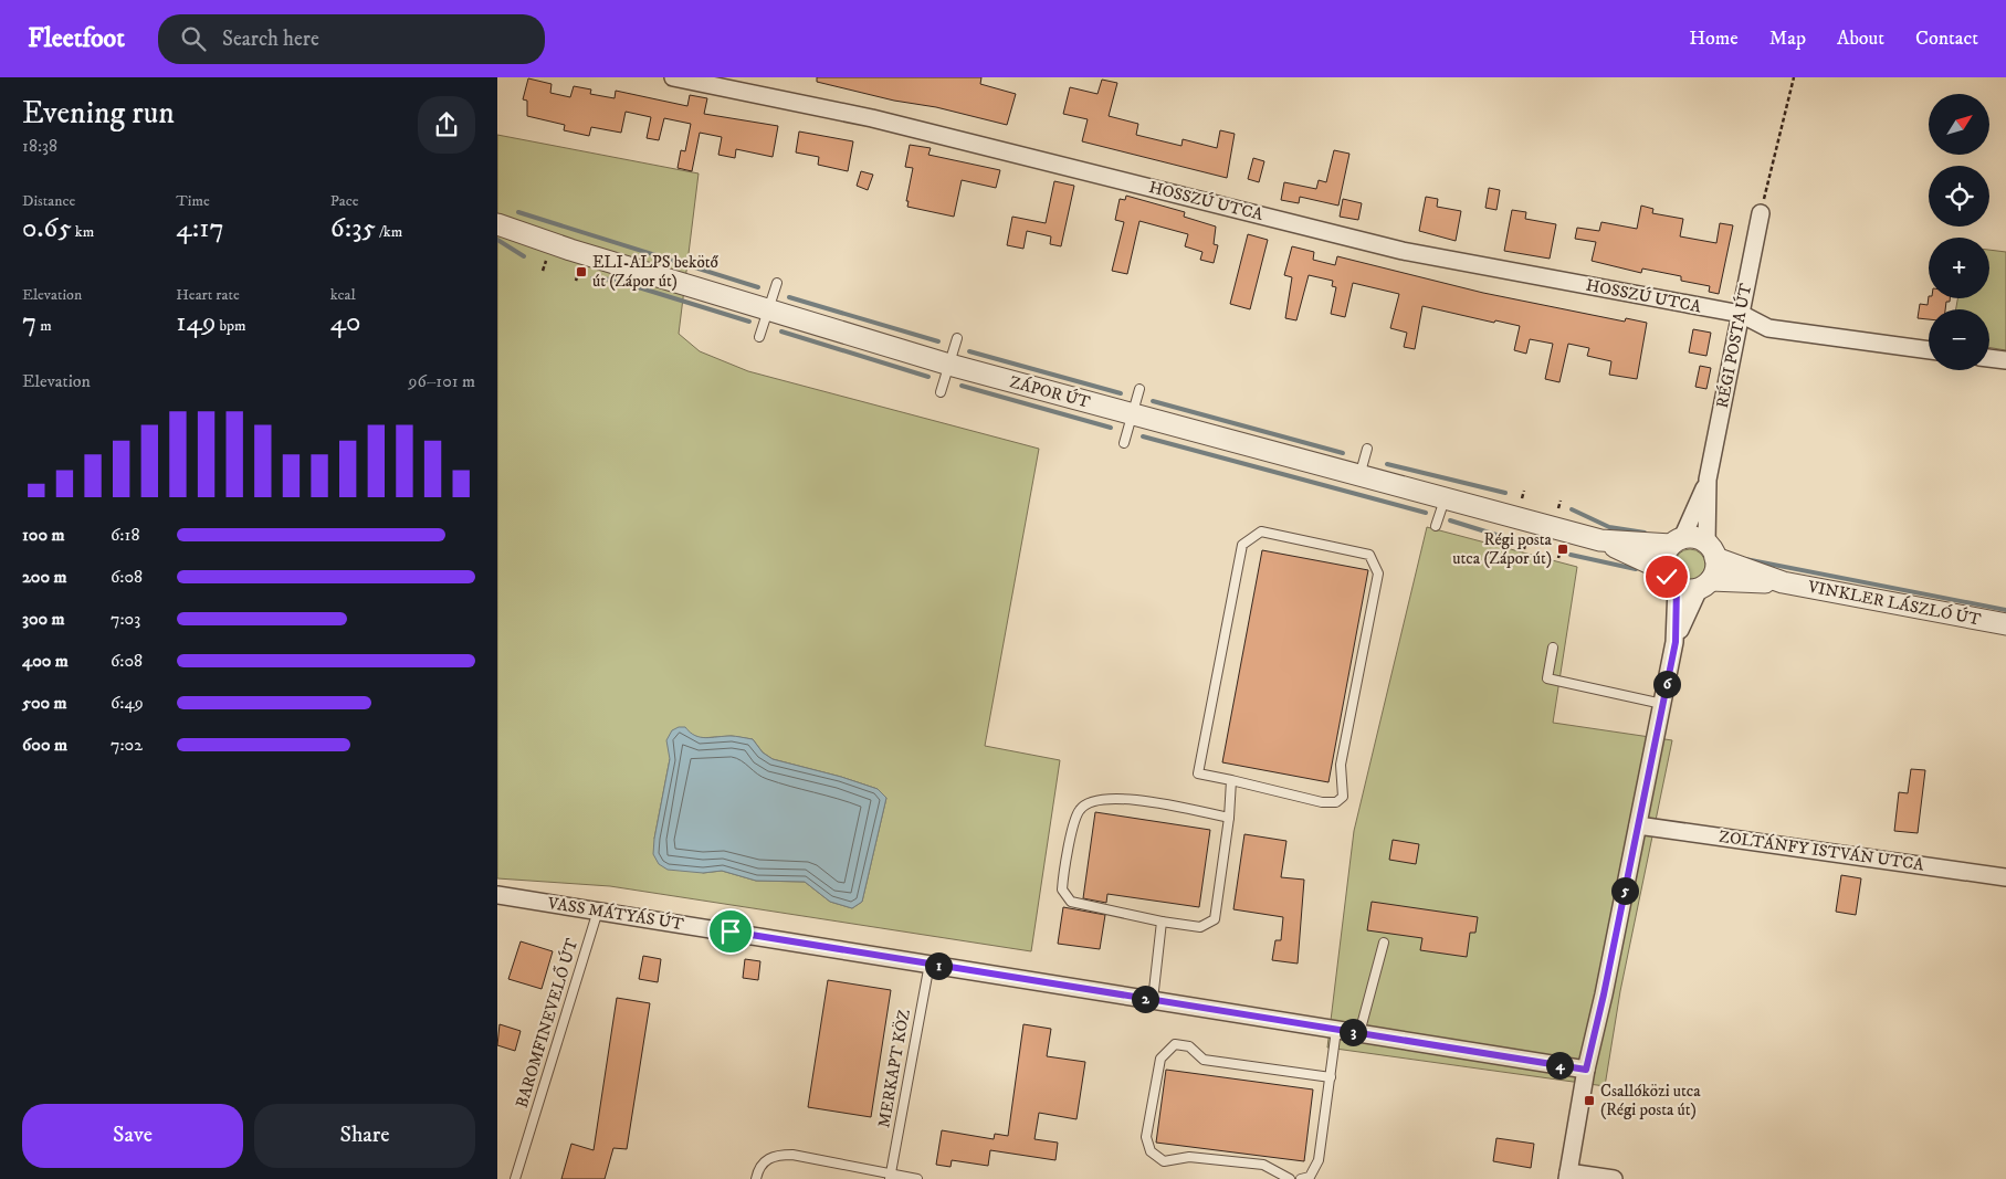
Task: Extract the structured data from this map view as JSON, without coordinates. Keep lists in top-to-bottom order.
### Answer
{
  "streets": {
    "street": [
      "HOSSZÚ UTCA",
      "RÉGI POSTA ÚT",
      "ZÁPOR ÚT",
      "VINKLER LÁSZLÓ ÚT",
      "ZOLTÁNFY ISTVÁN UTCA",
      "VASS MÁTYÁS ÚT"
    ],
    "lane": ["BAROMFINEVELŐ ÚT", "MERKAPT KÖZ"]
  },
  "crossings": [
    ["HOSSZÚ UTCA", "RÉGI POSTA ÚT"],
    ["RÉGI POSTA ÚT", "ZÁPOR ÚT"],
    ["RÉGI POSTA ÚT", "VINKLER LÁSZLÓ ÚT"],
    ["ZÁPOR ÚT", "VINKLER LÁSZLÓ ÚT"],
    ["VASS MÁTYÁS ÚT", "BAROMFINEVELŐ ÚT"],
    ["VASS MÁTYÁS ÚT", "MERKAPT KÖZ"]
  ],
  "places": {
    "transit": ["ELI-ALPS bekötő út (Zápor út)", "Régi posta utca (Zápor út)", "Csallóközi utca (Régi posta út)"]
  },
  "north": "top right",
  "page": {
    "header": "Fleetfoot",
    "search": "Search here",
    "nav": [
      "Home",
      "Map",
      "About",
      "Contact"
    ],
    "heading": ["Evening run", "18:38"],
    "map_buttons": ["+", "−"],
    "stats": [
      ["Distance", "0.65 km"],
      ["Time", "4:17"],
      ["Pace", "6:35 /km"],
      ["Elevation", "7 m"],
      ["Heart rate", "149 bpm"],
      ["kcal", "40"]
    ],
    "chart": ["Elevation", "96–101 m"],
    "list": [
      {
        "name": "100 m",
        "note": "6:18"
      },
      {
        "name": "200 m",
        "note": "6:08"
      },
      {
        "name": "300 m",
        "note": "7:03"
      },
      {
        "name": "400 m",
        "note": "6:08"
      },
      {
        "name": "500 m",
        "note": "6:49"
      },
      {
        "name": "600 m",
        "note": "7:02"
      }
    ],
    "pins": [
      "6",
      "5",
      "1",
      "2",
      "3",
      "4"
    ],
    "buttons": ["Save", "Share"]
  }
}
